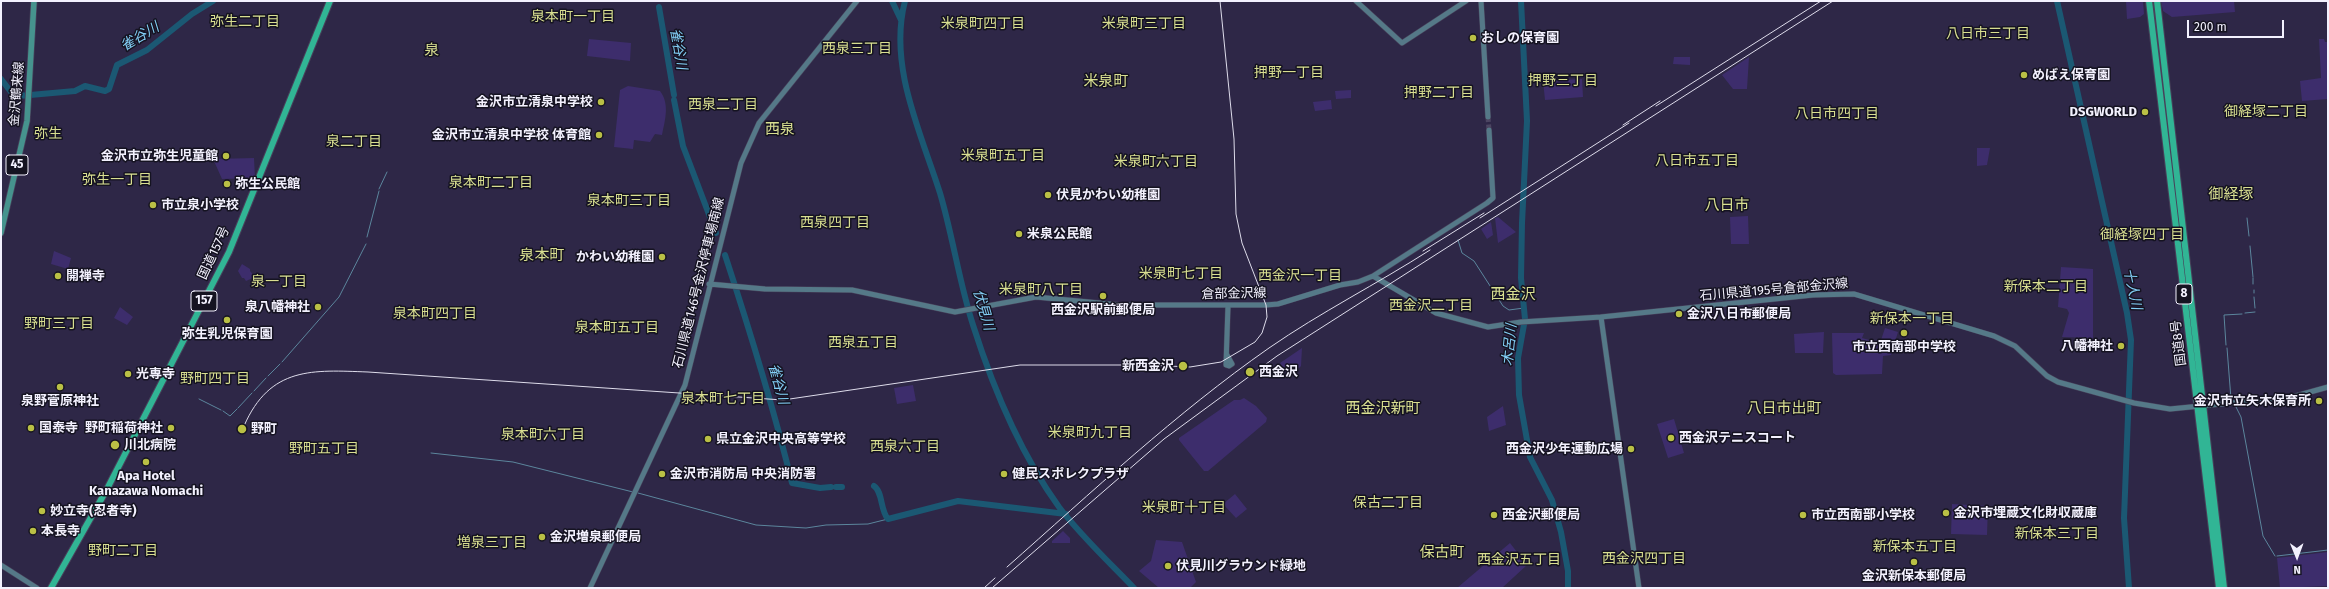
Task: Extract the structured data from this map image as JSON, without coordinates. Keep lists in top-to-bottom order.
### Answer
{
  "streets": {
    "highway": [
      "国道157号",
      "8",
      "157",
      "国道8号"
    ],
    "main road": [
      "金沢鶴来線",
      "45",
      "石川県道146号金沢停車場南線",
      "石川県道195号倉部金沢線",
      "倉部金沢線"
    ]
  },
  "crossings": [
    ["石川県道146号金沢停車場南線", "倉部金沢線"],
    ["石川県道195号倉部金沢線", "倉部金沢線"],
    ["石川県道195号倉部金沢線", "国道8号"]
  ],
  "districts": [
    "泉本町一丁目",
    "弥生二丁目",
    "米泉町四丁目",
    "米泉町三丁目",
    "八日市三丁目",
    "西泉三丁目",
    "泉",
    "押野一丁目",
    "押野三丁目",
    "米泉町",
    "押野二丁目",
    "西泉二丁目",
    "御経塚二丁目",
    "八日市四丁目",
    "西泉",
    "弥生",
    "泉二丁目",
    "米泉町五丁目",
    "八日市五丁目",
    "米泉町六丁目",
    "弥生一丁目",
    "泉本町二丁目",
    "御経塚",
    "泉本町三丁目",
    "八日市",
    "西泉四丁目",
    "御経塚四丁目",
    "泉本町",
    "米泉町七丁目",
    "西金沢一丁目",
    "泉一丁目",
    "新保本二丁目",
    "米泉町八丁目",
    "西金沢",
    "西金沢二丁目",
    "泉本町四丁目",
    "新保本一丁目",
    "野町三丁目",
    "泉本町五丁目",
    "西泉五丁目",
    "野町四丁目",
    "泉本町七丁目",
    "西金沢新町",
    "八日市出町",
    "米泉町九丁目",
    "泉本町六丁目",
    "西泉六丁目",
    "野町五丁目",
    "保古二丁目",
    "米泉町十丁目",
    "新保本三丁目",
    "増泉三丁目",
    "新保本五丁目",
    "野町二丁目",
    "保古町",
    "西金沢四丁目",
    "西金沢五丁目"
  ],
  "water": [
    "雀谷川",
    "十人川",
    "伏見川",
    "木呂川"
  ],
  "places": [
    "おしの保育園",
    "めばえ保育園",
    "金沢市立清泉中学校",
    "DSGWORLD",
    "金沢市立清泉中学校 体育館",
    "金沢市立弥生児童館",
    "弥生公民館",
    "伏見かわい幼稚園",
    "市立泉小学校",
    "米泉公民館",
    "かわい幼稚園",
    "開禅寺",
    "西金沢駅前郵便局",
    "泉八幡神社",
    "金沢八日市郵便局",
    "弥生乳児保育園",
    "市立西南部中学校",
    "八幡神社",
    "新西金沢",
    "西金沢",
    "光専寺",
    "泉野菅原神社",
    "金沢市立矢木保育所",
    "国泰寺",
    "野町稲荷神社",
    "野町",
    "西金沢テニスコート",
    "県立金沢中央高等学校",
    "川北病院",
    "西金沢少年運動広場",
    "Apa Hotel Kanazawa Nomachi",
    "金沢市消防局 中央消防署",
    "健民スポレクプラザ",
    "妙立寺(忍者寺)",
    "金沢市埋蔵文化財収蔵庫",
    "西金沢郵便局",
    "市立西南部小学校",
    "本長寺",
    "金沢増泉郵便局",
    "金沢新保本郵便局",
    "伏見川グラウンド緑地"
  ],
  "scale_bar": "200 m",
  "north": "bottom"
}
